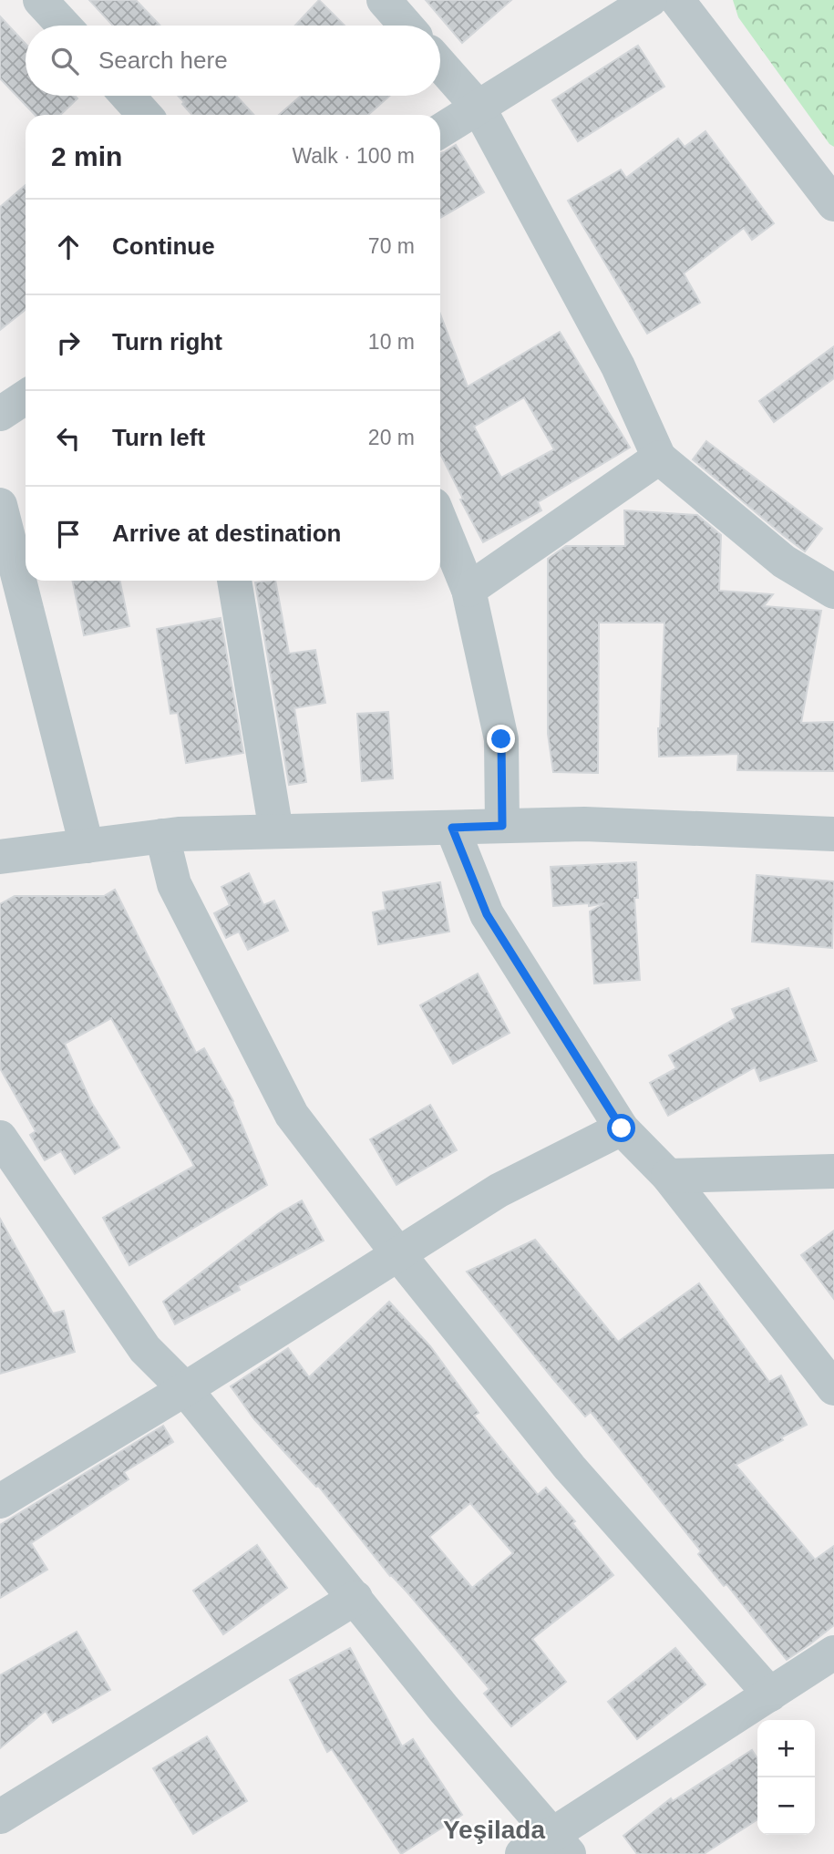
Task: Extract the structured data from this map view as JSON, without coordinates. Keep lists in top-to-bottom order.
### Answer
{
  "districts": ["Yeşilada"],
  "page": {
    "search": "Search here",
    "heading": ["2 min", "Walk · 100 m"],
    "list": [
      ["Continue", "70 m"],
      ["Turn right", "10 m"],
      ["Turn left", "20 m"],
      "Arrive at destination"
    ],
    "map_buttons": ["+", "−"]
  }
}
